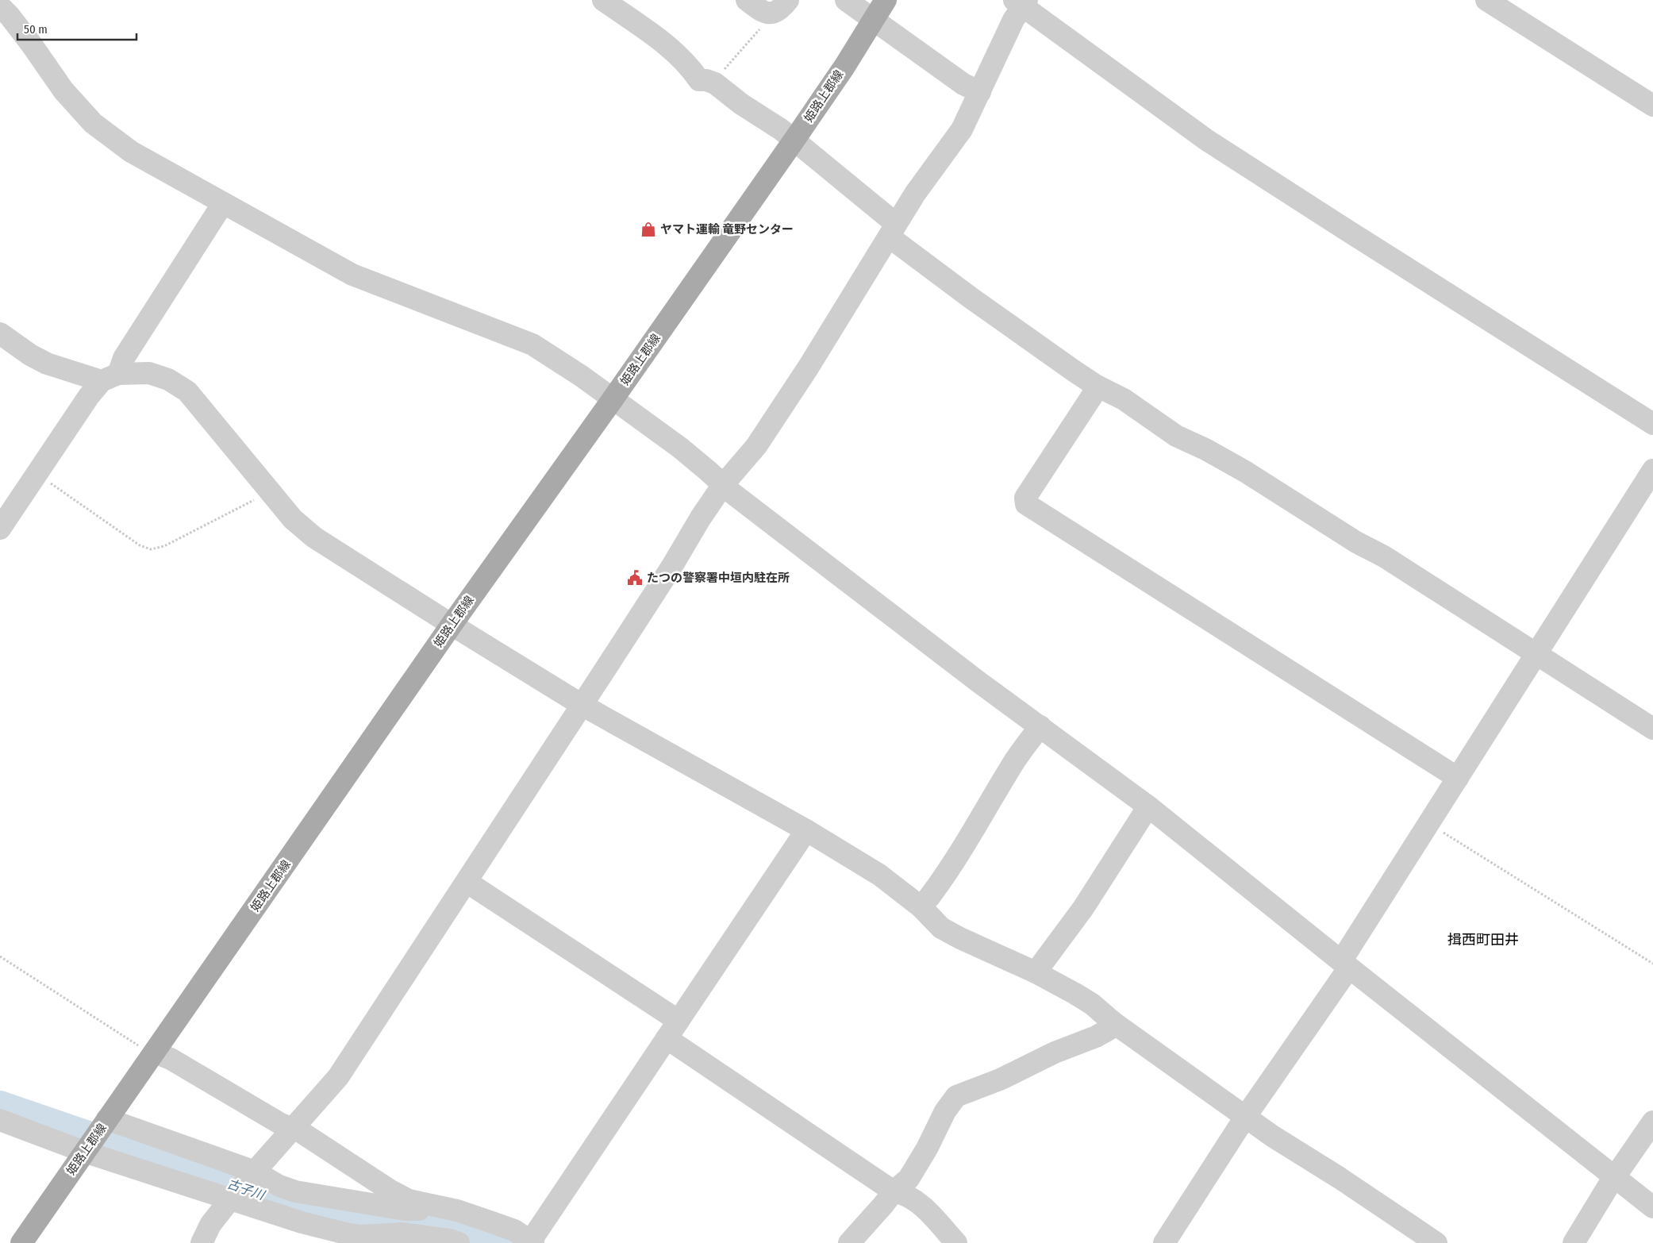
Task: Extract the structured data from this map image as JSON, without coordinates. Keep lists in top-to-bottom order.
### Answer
{
  "streets": {
    "main road": ["姫路上郡線"]
  },
  "districts": ["揖西町田井"],
  "water": ["古子川"],
  "places": {
    "shop": ["ヤマト運輸 竜野センター"],
    "public building": ["たつの警察署中垣内駐在所"]
  },
  "scale_bar": "50 m"
}
